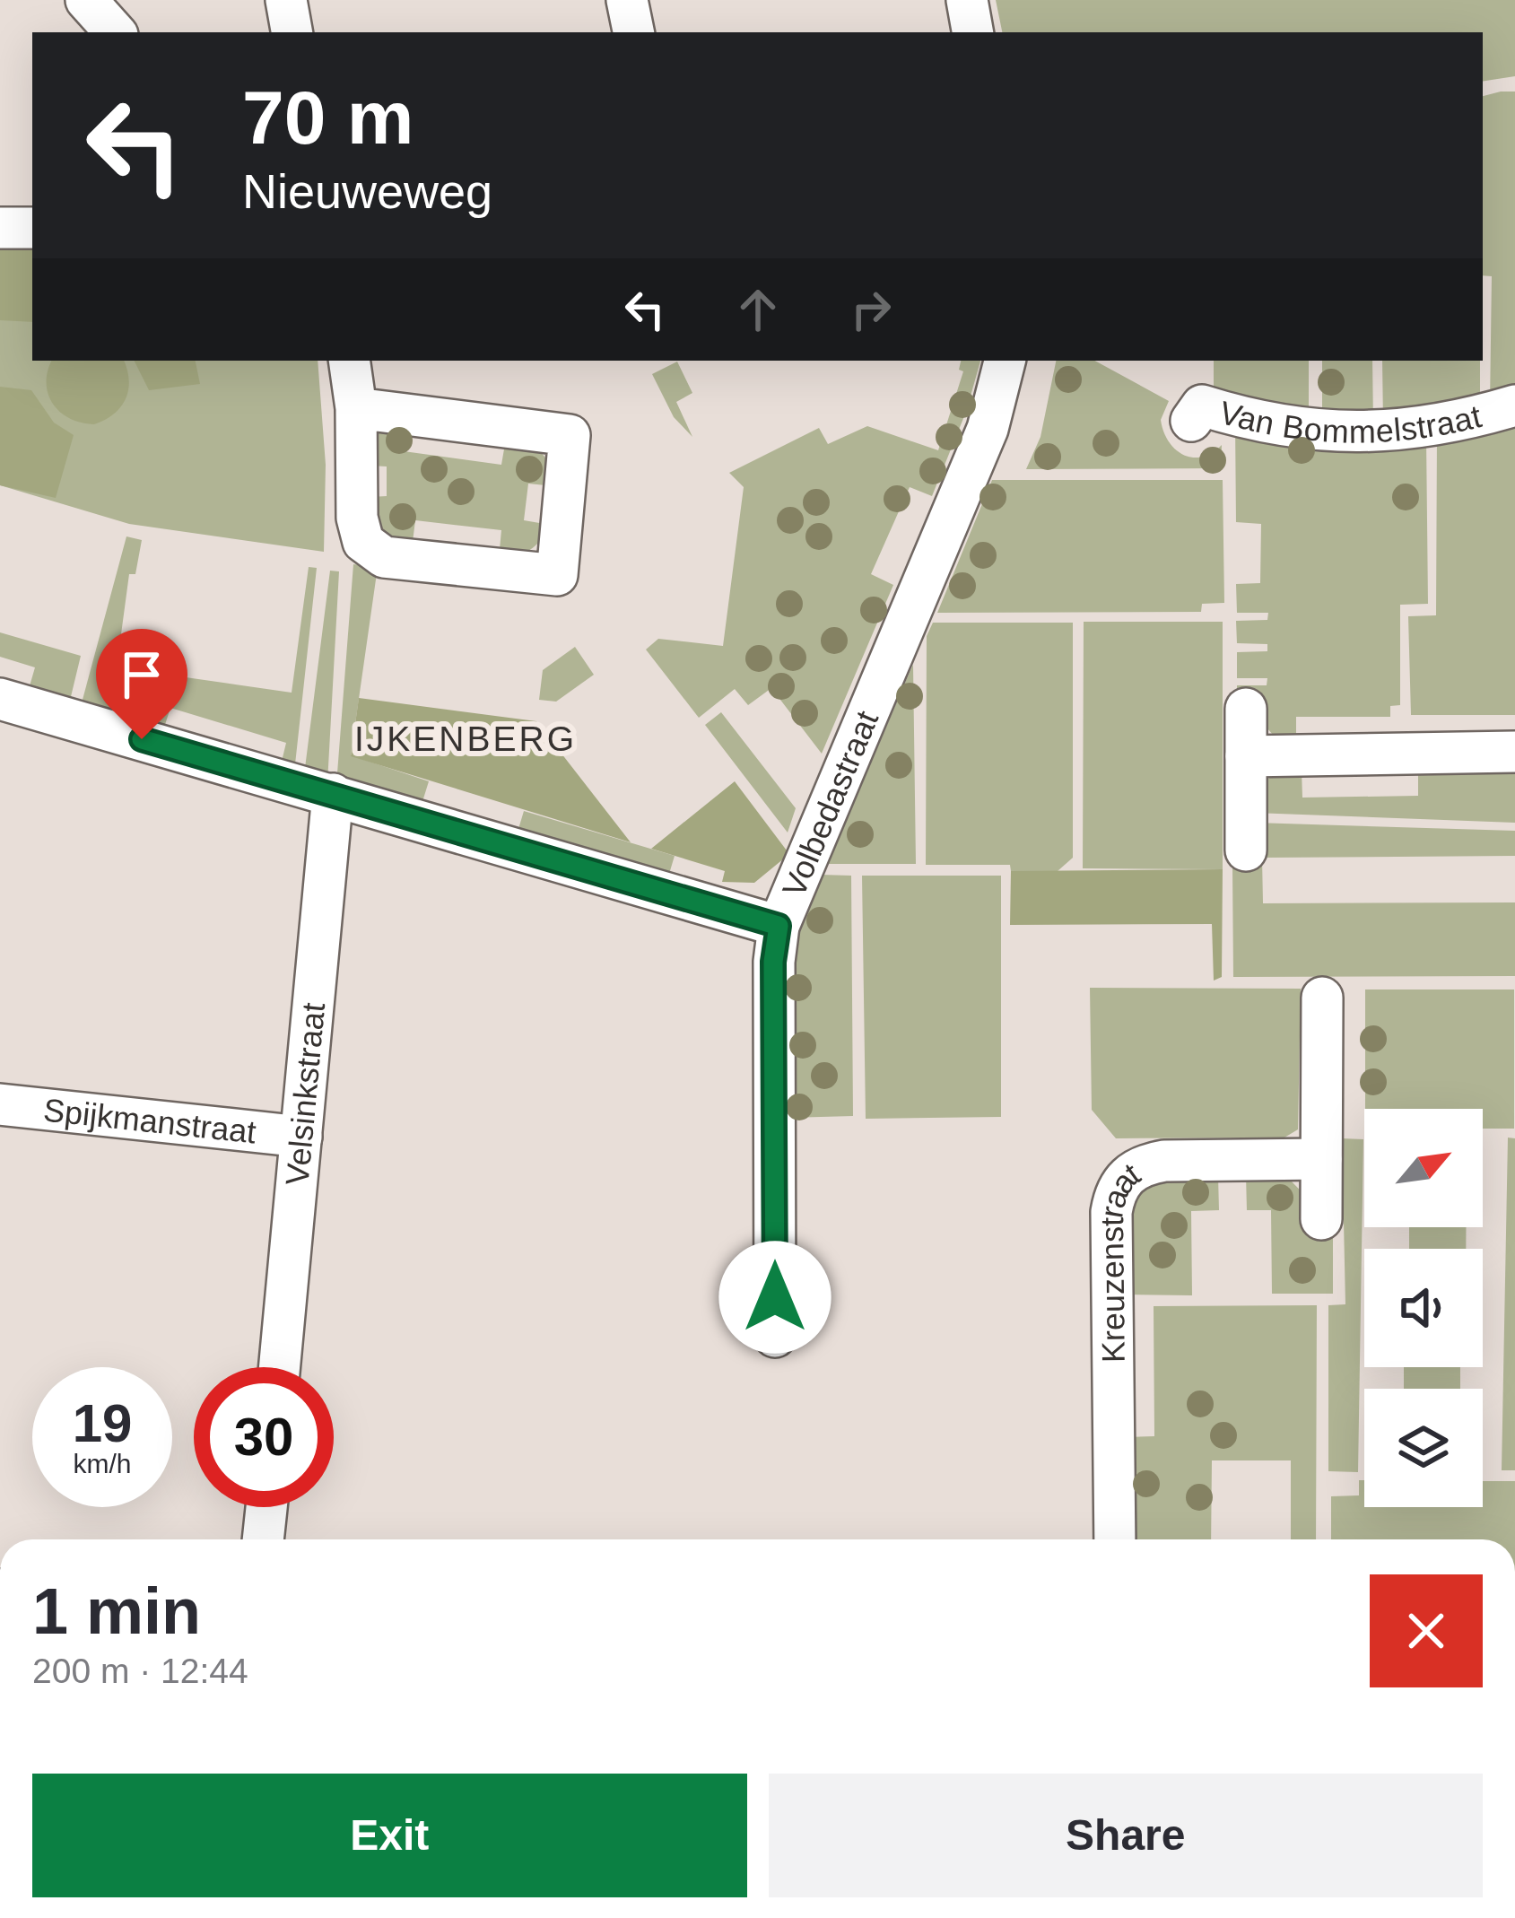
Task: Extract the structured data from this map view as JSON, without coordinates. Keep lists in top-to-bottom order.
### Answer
{
  "streets": {
    "street": [
      "Van Bommelstraat",
      "Volbedastraat",
      "Velsinkstraat",
      "Spijkmanstraat",
      "Kreuzenstraat"
    ]
  },
  "crossings": [
    ["Velsinkstraat", "Spijkmanstraat"]
  ],
  "districts": ["IJKENBERG"],
  "north": "top right",
  "page": {
    "turn": ["70 m", "Nieuweweg"],
    "speed": "19 km/h",
    "limit": "30",
    "heading": ["1 min", "200 m · 12:44"],
    "buttons": ["Exit", "Share"]
  }
}
